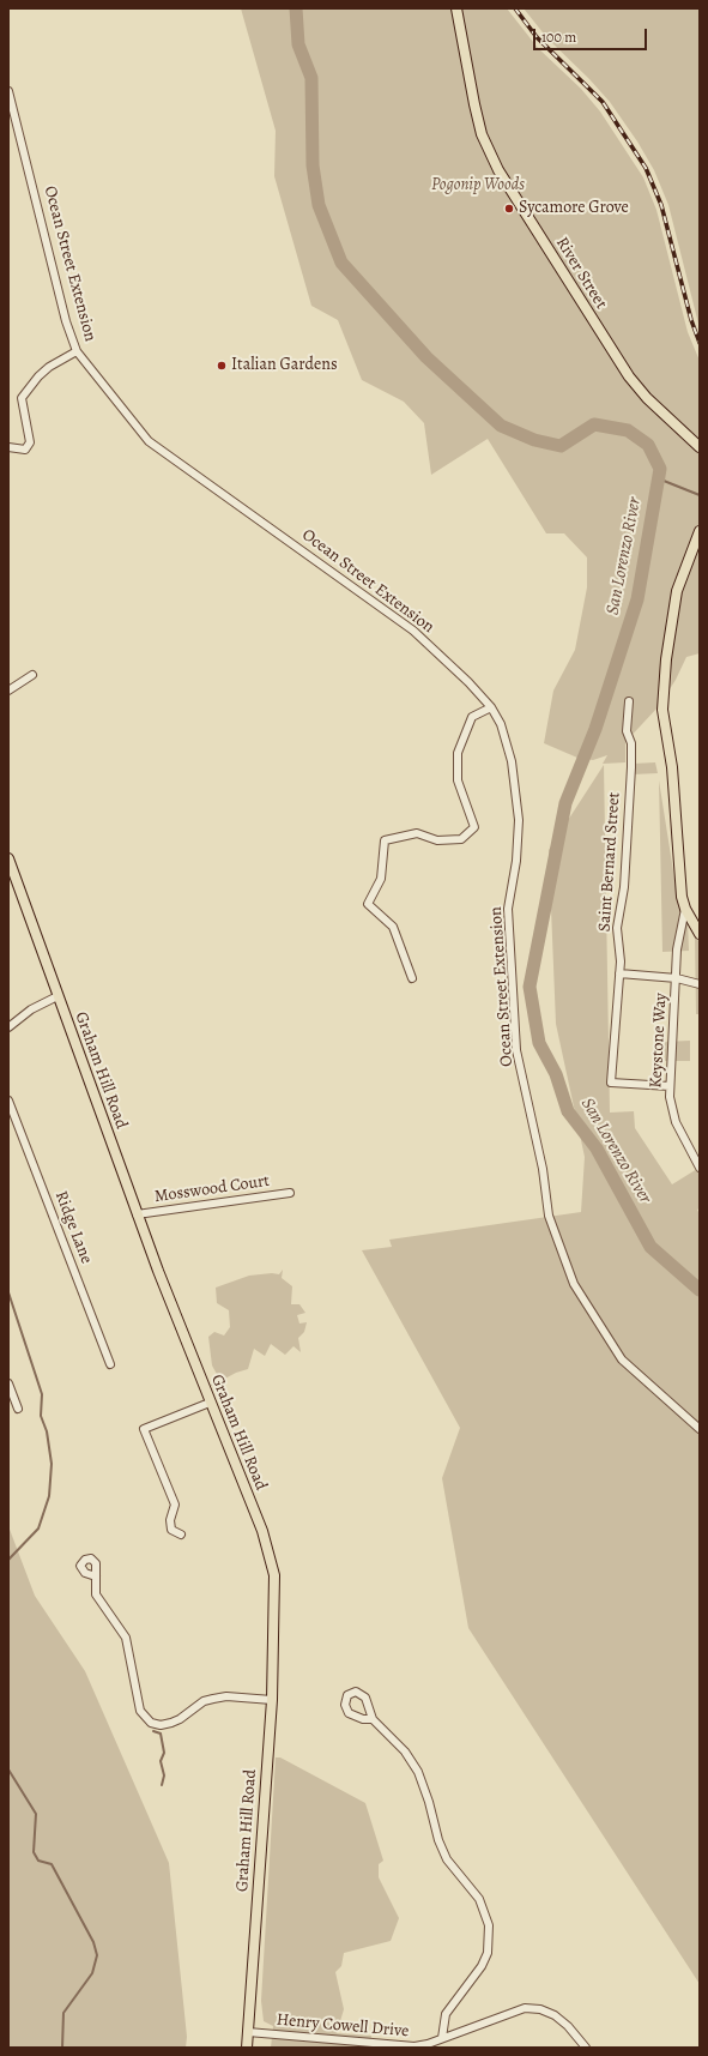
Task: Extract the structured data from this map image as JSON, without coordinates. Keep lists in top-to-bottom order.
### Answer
{
  "streets": {
    "main road": ["River Street", "Graham Hill Road"],
    "street": [
      "Ocean Street Extension",
      "Saint Bernard Street",
      "Keystone Way",
      "Mosswood Court",
      "Ridge Lane",
      "Henry Cowell Drive"
    ]
  },
  "crossings": [
    ["Saint Bernard Street", "Keystone Way"],
    ["Graham Hill Road", "Mosswood Court"],
    ["Graham Hill Road", "Henry Cowell Drive"]
  ],
  "water": ["San Lorenzo River"],
  "parks": ["Pogonip Woods"],
  "places": ["Sycamore Grove", "Italian Gardens"],
  "scale_bar": "100 m"
}
